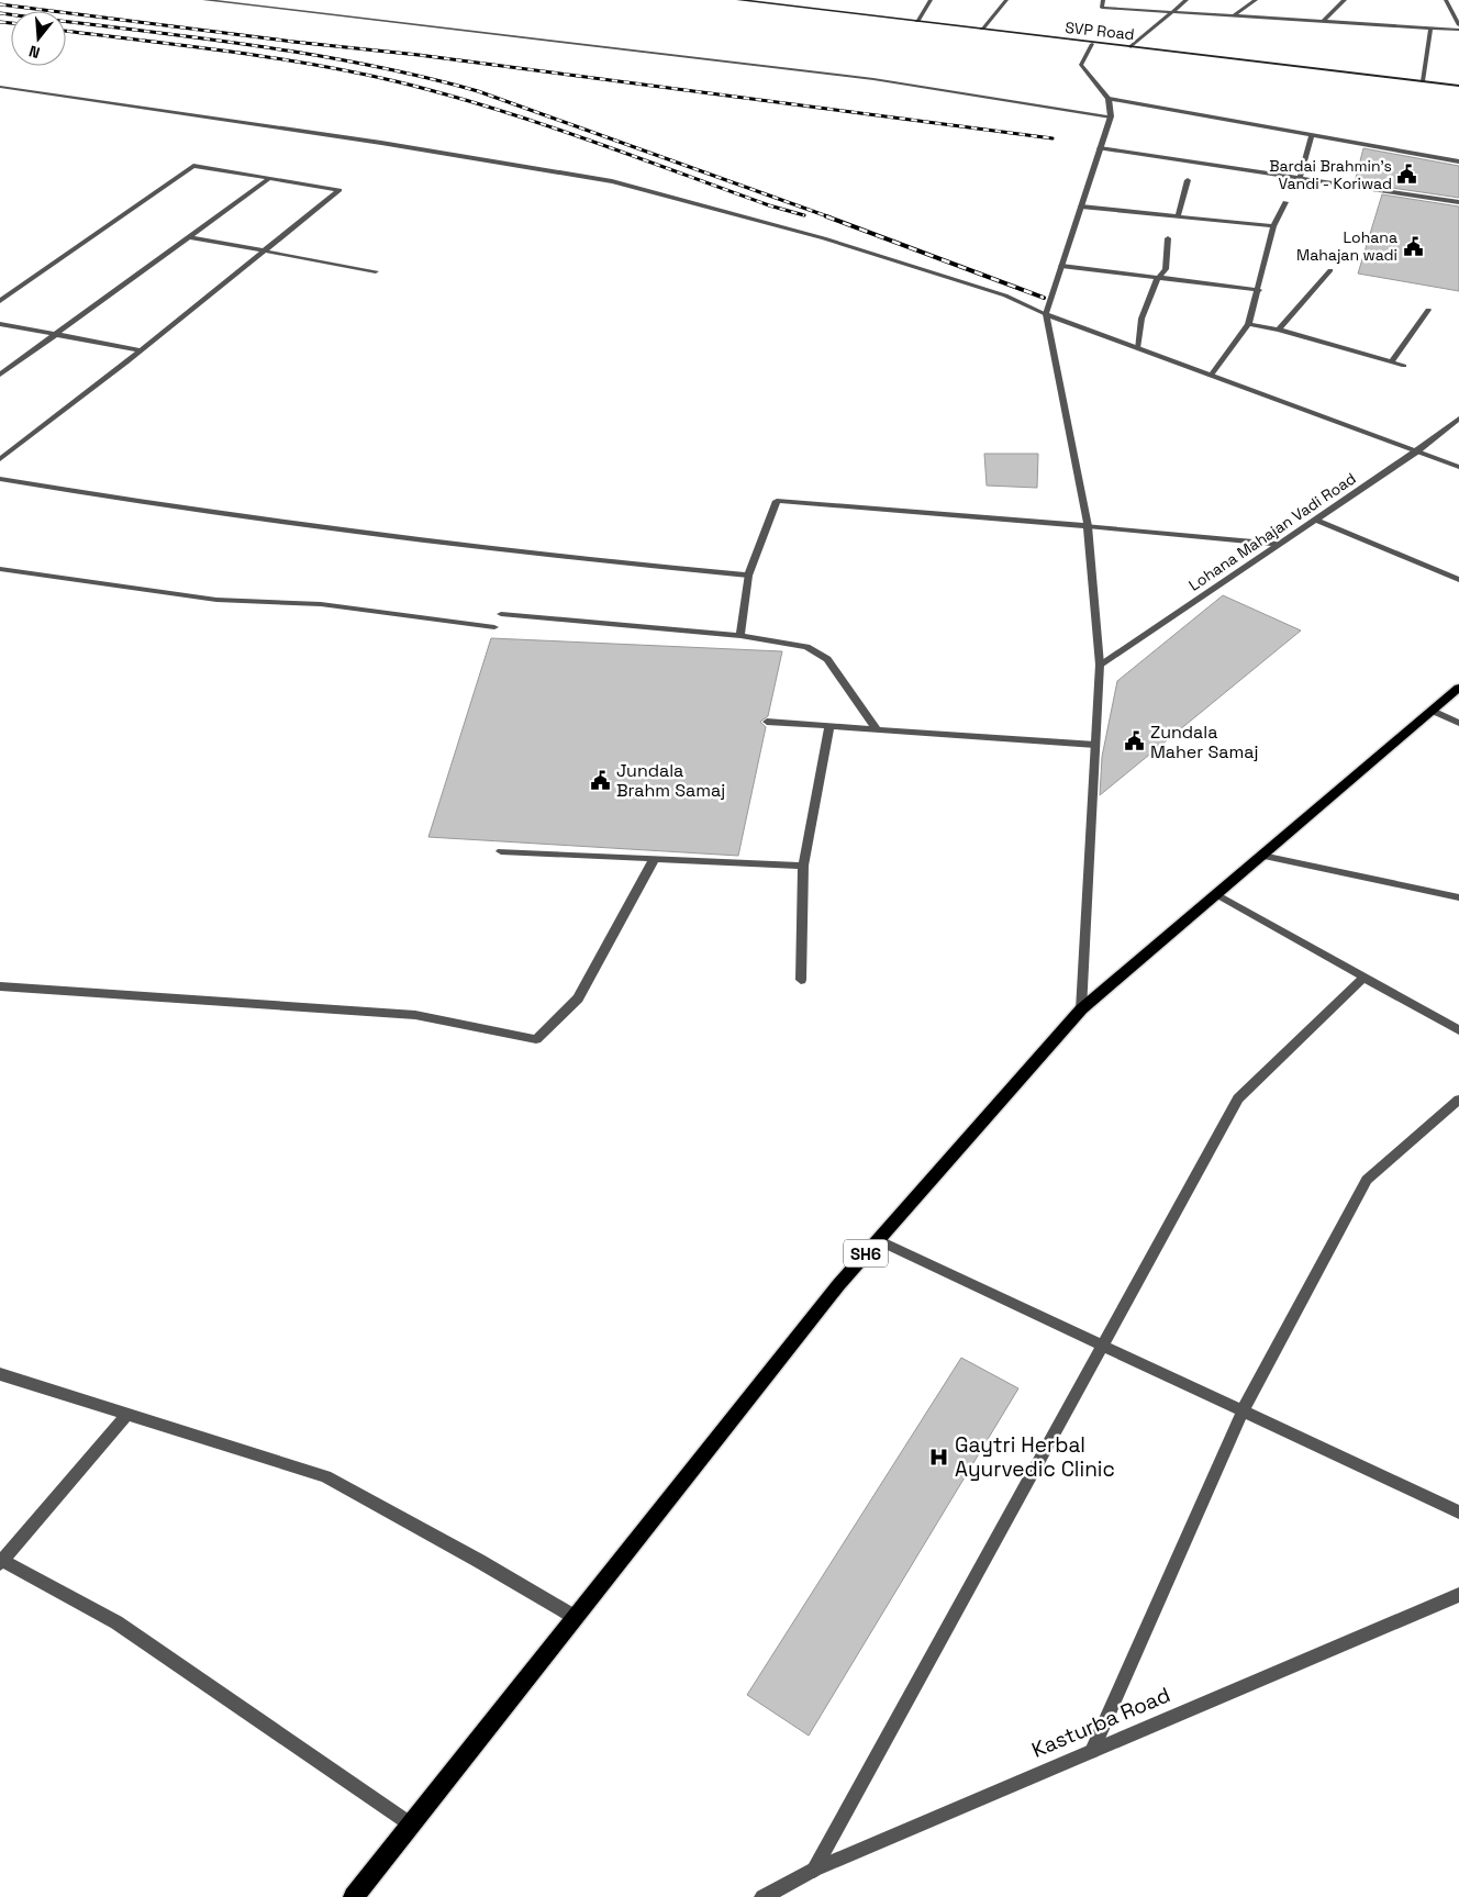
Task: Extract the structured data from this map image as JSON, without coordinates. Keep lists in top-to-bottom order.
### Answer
{
  "streets": {
    "main road": ["SVP Road", "SH6"],
    "street": ["Lohana Mahajan Vadi Road", "Kasturba Road"]
  },
  "places": {
    "public building": [
      "Bardai Brahmin's Vandi - Koriwad",
      "Lohana Mahajan wadi",
      "Zundala Maher Samaj",
      "Jundala Brahm Samaj"
    ],
    "hospital": ["Gaytri Herbal Ayurvedic Clinic"]
  },
  "north": "bottom"
}
